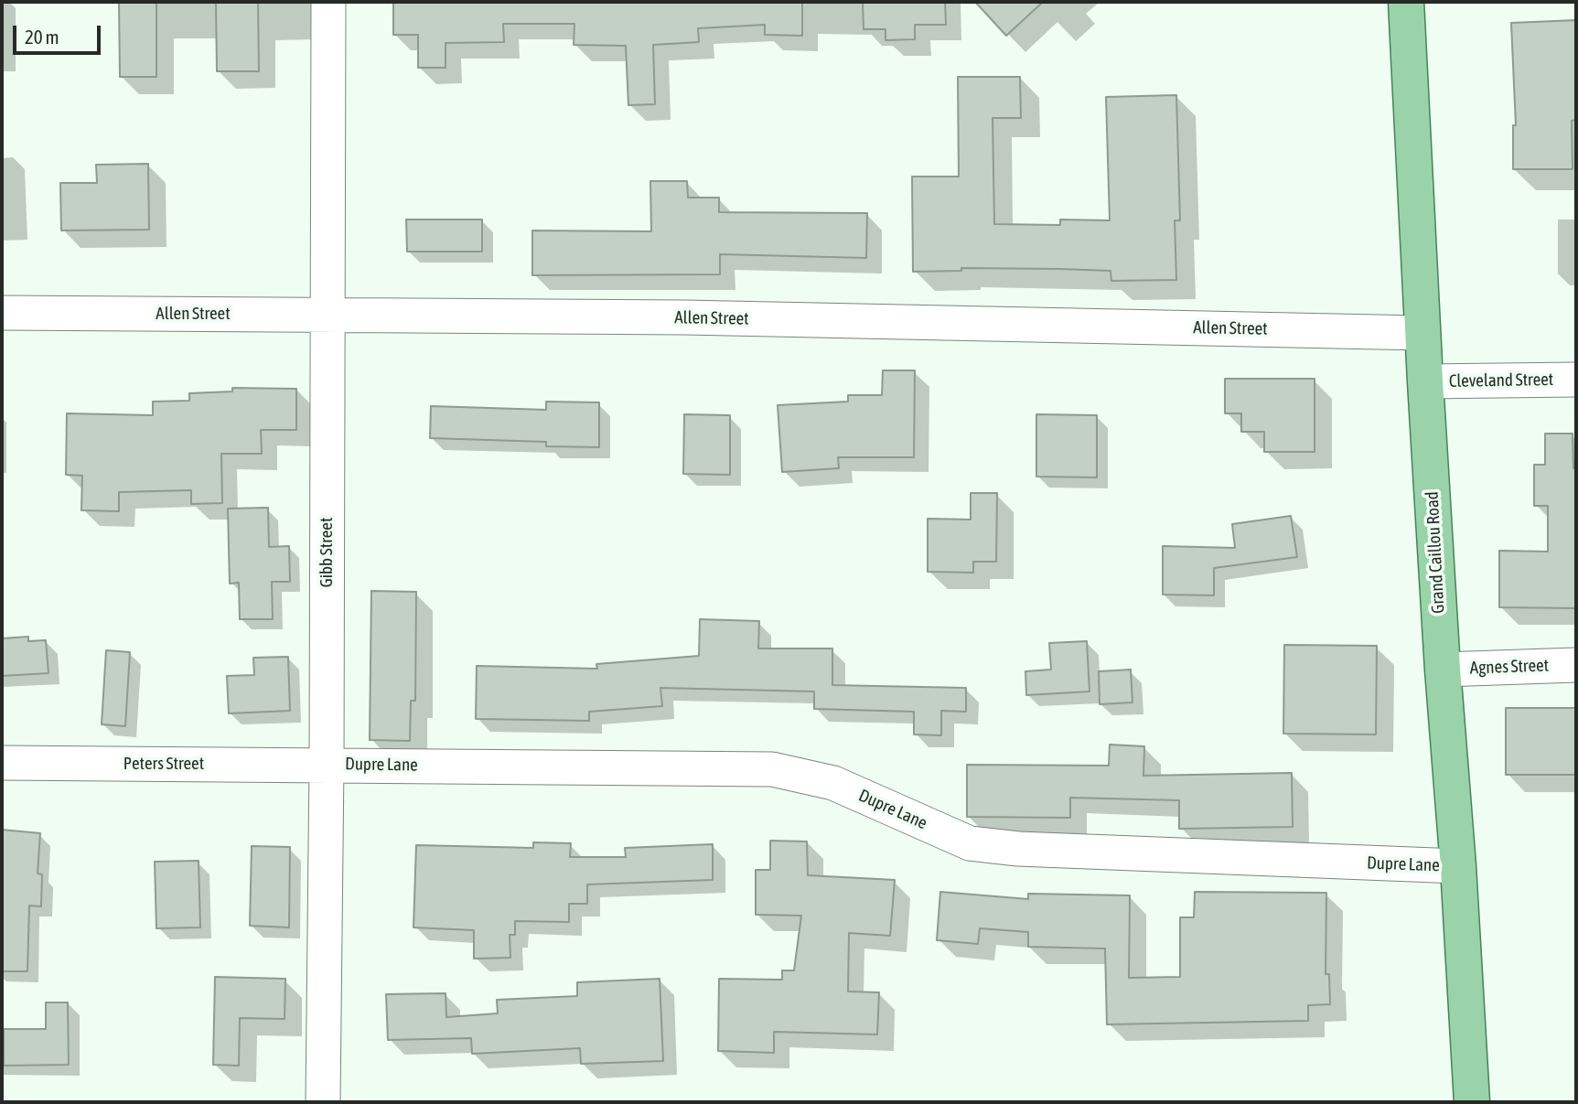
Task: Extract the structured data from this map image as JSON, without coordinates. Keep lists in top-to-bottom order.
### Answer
{
  "streets": {
    "main road": ["Grand Caillou Road"],
    "street": [
      "Allen Street",
      "Cleveland Street",
      "Gibb Street",
      "Agnes Street",
      "Peters Street",
      "Dupre Lane"
    ]
  },
  "crossings": [
    ["Allen Street", "Gibb Street"],
    ["Allen Street", "Grand Caillou Road"],
    ["Cleveland Street", "Grand Caillou Road"],
    ["Gibb Street", "Peters Street"],
    ["Gibb Street", "Dupre Lane"],
    ["Grand Caillou Road", "Agnes Street"],
    ["Grand Caillou Road", "Dupre Lane"],
    ["Peters Street", "Dupre Lane"]
  ],
  "scale_bar": "20 m"
}
